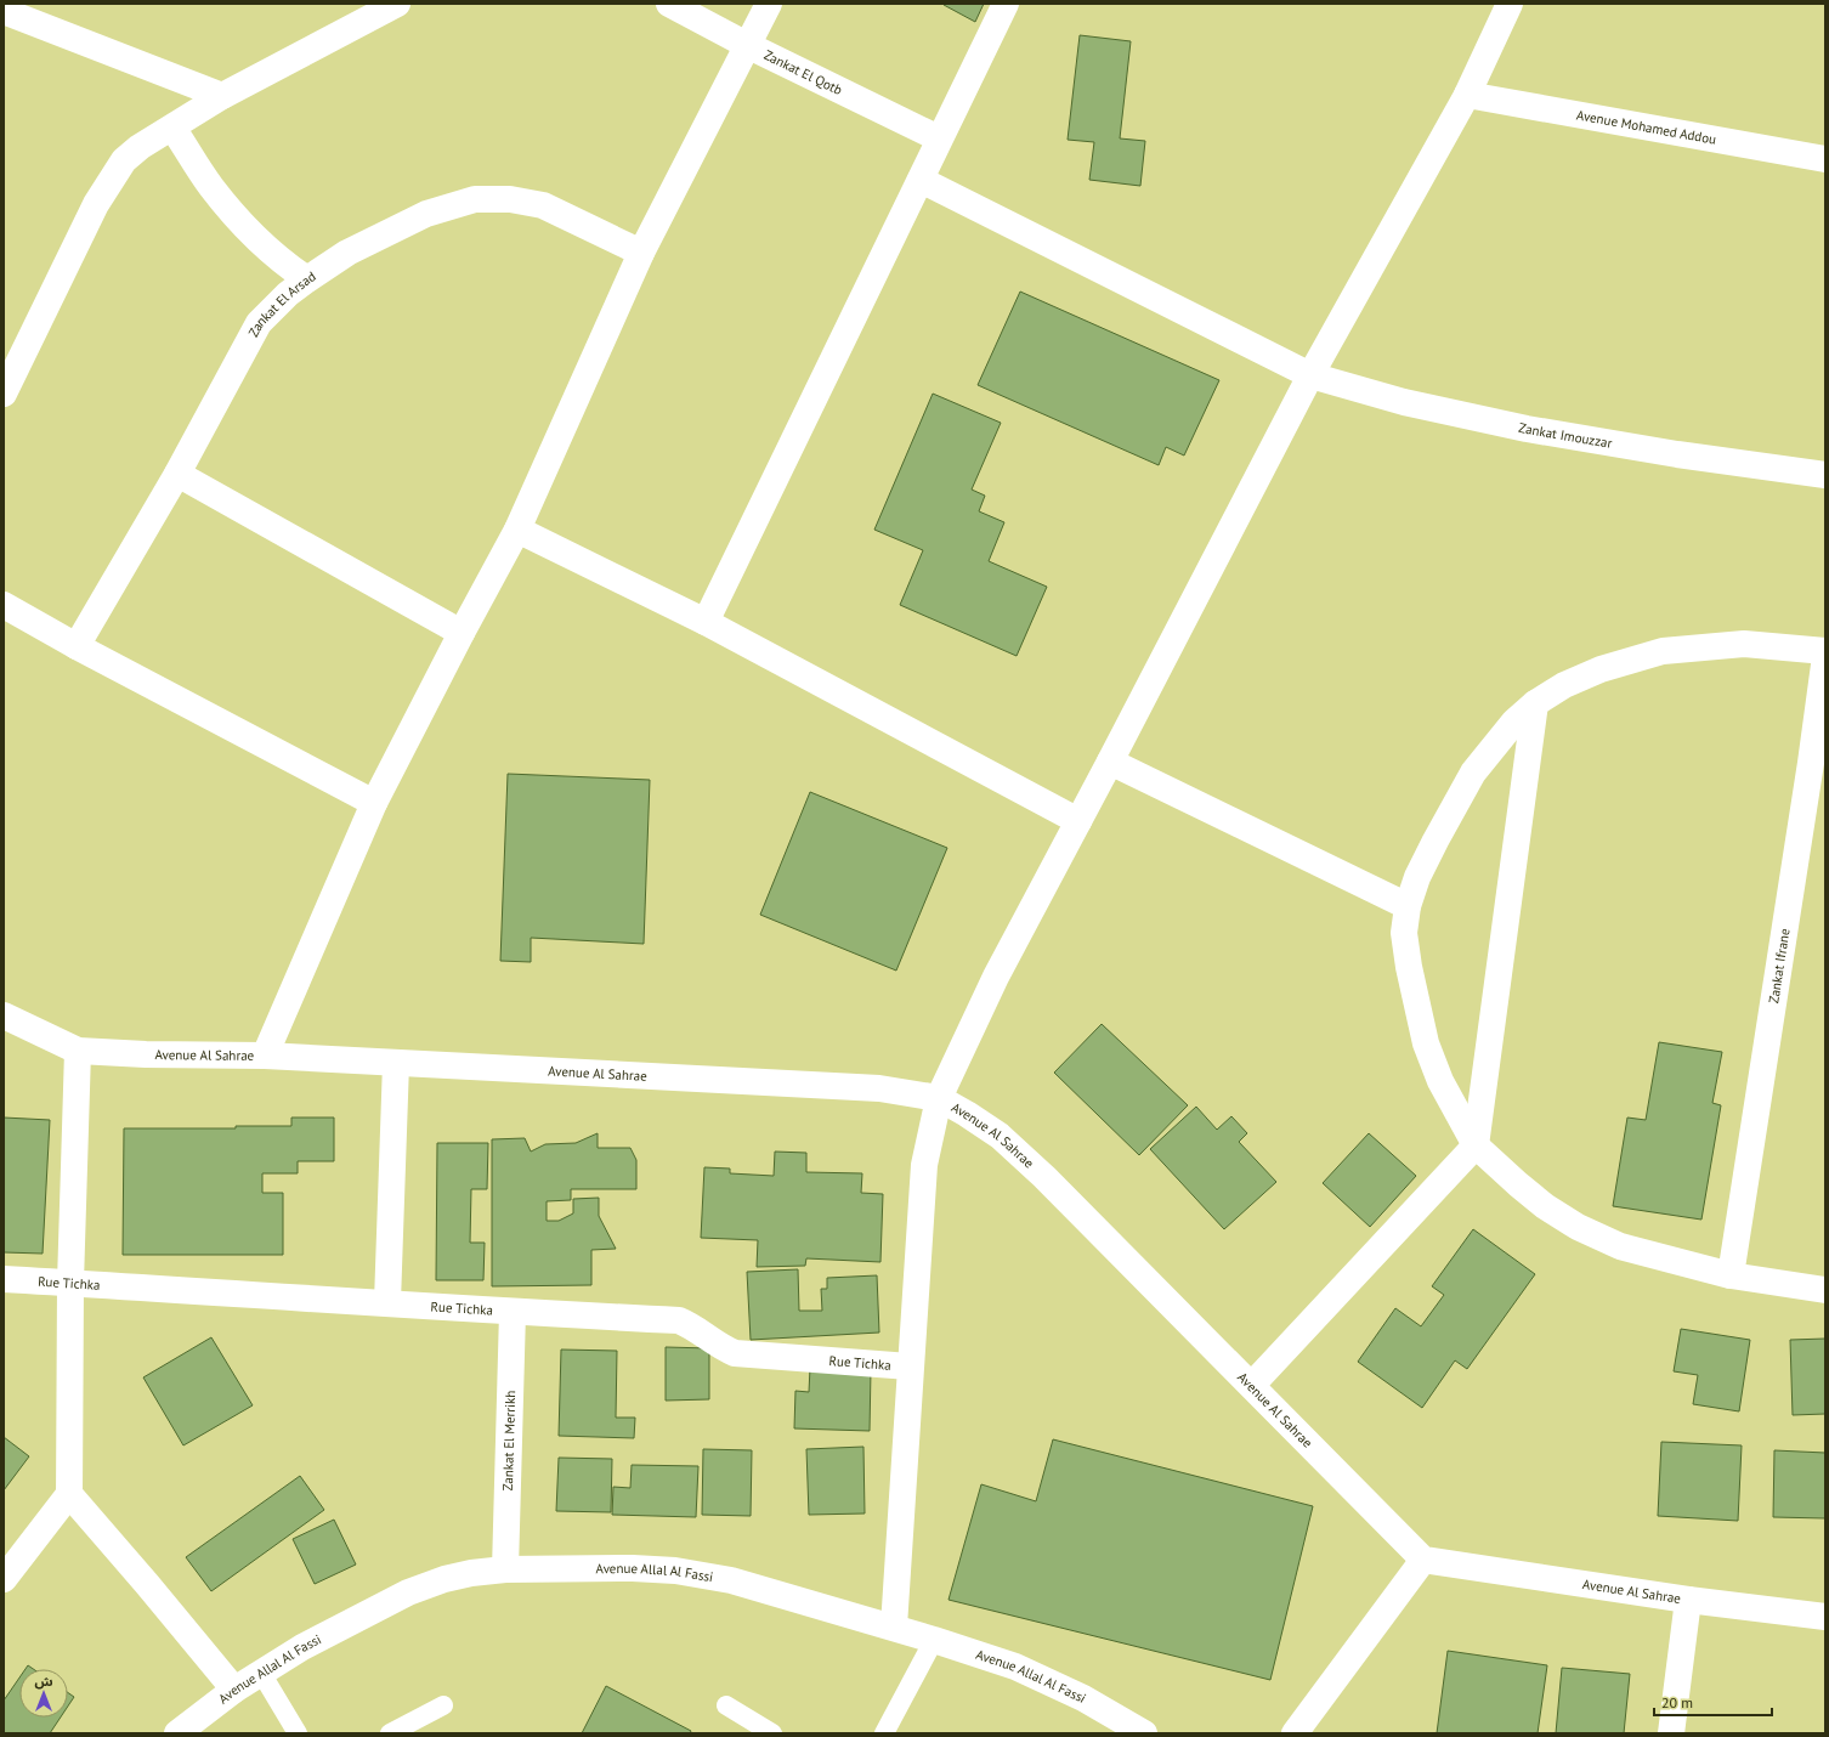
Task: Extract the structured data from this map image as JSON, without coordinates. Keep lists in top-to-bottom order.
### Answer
{
  "streets": {
    "street": [
      "Zankat El Qotb",
      "Avenue Mohamed Addou",
      "Zankat El Arsad",
      "Zankat Imouzzar",
      "Zankat Ifrane",
      "Avenue Al Sahrae",
      "Rue Tichka",
      "Zankat El Merrikh",
      "Avenue Allal Al Fassi"
    ]
  },
  "crossings": [
    ["Rue Tichka", "Zankat El Merrikh"],
    ["Zankat El Merrikh", "Avenue Allal Al Fassi"]
  ],
  "scale_bar": "20 m",
  "north": "top"
}
